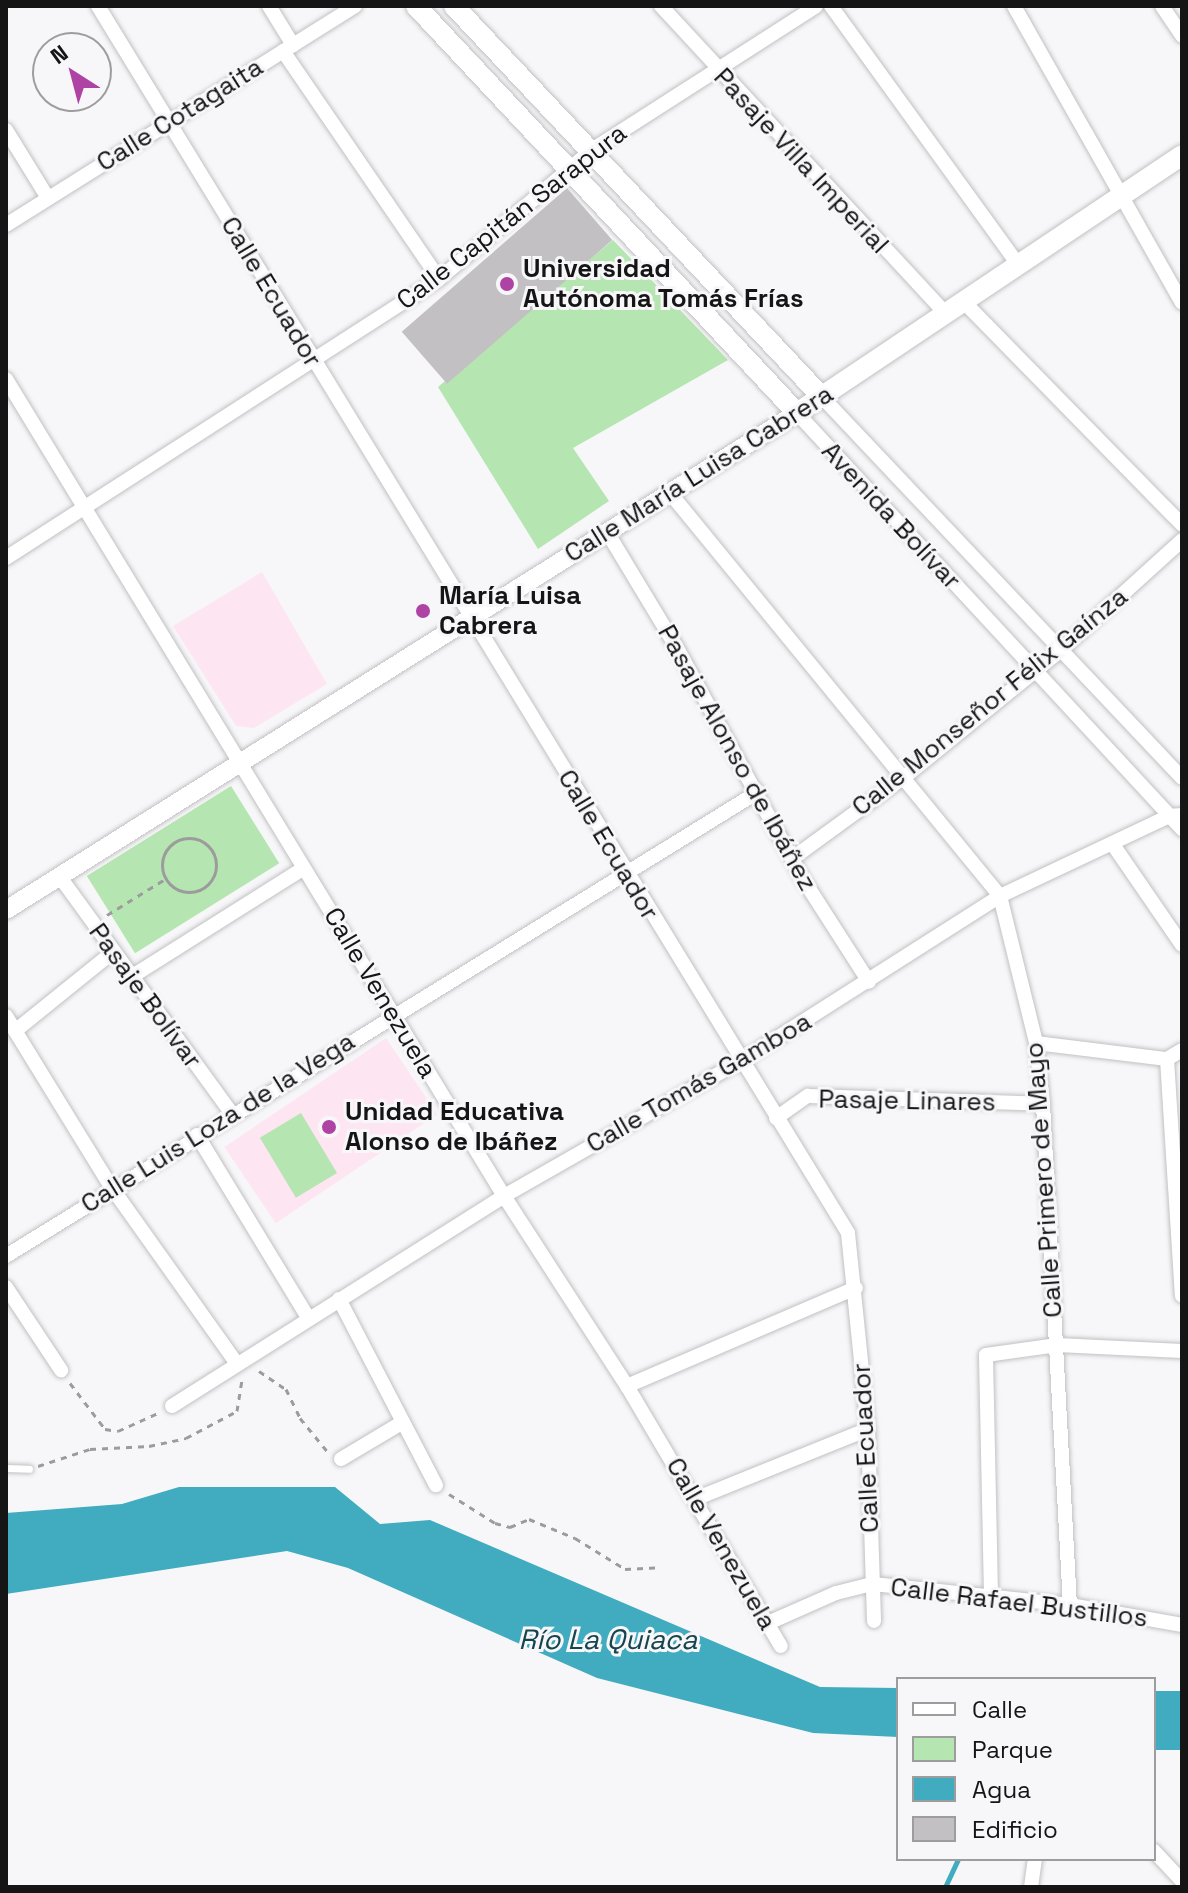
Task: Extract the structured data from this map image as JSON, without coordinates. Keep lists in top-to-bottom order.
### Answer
{
  "streets": {
    "main road": ["Calle María Luisa Cabrera", "Avenida Bolívar"],
    "street": [
      "Calle Cotagaita",
      "Pasaje Villa Imperial",
      "Calle Capitán Sarapura",
      "Calle Ecuador",
      "Calle Monseñor Félix Gaínza",
      "Pasaje Alonso de Ibáñez",
      "Calle Venezuela",
      "Pasaje Bolívar",
      "Calle Tomás Gamboa",
      "Pasaje Linares",
      "Calle Luis Loza de la Vega",
      "Calle Primero de Mayo",
      "Calle Rafael Bustillos"
    ]
  },
  "crossings": [
    ["Calle Cotagaita", "Calle Ecuador"],
    ["Pasaje Villa Imperial", "Calle Capitán Sarapura"],
    ["Pasaje Villa Imperial", "Calle María Luisa Cabrera"],
    ["Calle Capitán Sarapura", "Calle Ecuador"],
    ["Calle Capitán Sarapura", "Avenida Bolívar"],
    ["Calle Capitán Sarapura", "Calle Venezuela"],
    ["Calle Ecuador", "Calle María Luisa Cabrera"],
    ["Calle Ecuador", "Calle Tomás Gamboa"],
    ["Calle Ecuador", "Pasaje Linares"],
    ["Calle Ecuador", "Calle Luis Loza de la Vega"],
    ["Calle Ecuador", "Calle Rafael Bustillos"],
    ["Calle María Luisa Cabrera", "Avenida Bolívar"],
    ["Calle María Luisa Cabrera", "Pasaje Alonso de Ibáñez"],
    ["Calle María Luisa Cabrera", "Calle Venezuela"],
    ["Calle María Luisa Cabrera", "Pasaje Bolívar"],
    ["Calle María Luisa Cabrera", "Calle Primero de Mayo"],
    ["Avenida Bolívar", "Calle Monseñor Félix Gaínza"],
    ["Avenida Bolívar", "Calle Tomás Gamboa"],
    ["Calle Monseñor Félix Gaínza", "Pasaje Alonso de Ibáñez"],
    ["Calle Monseñor Félix Gaínza", "Calle Primero de Mayo"],
    ["Pasaje Alonso de Ibáñez", "Calle Tomás Gamboa"],
    ["Pasaje Alonso de Ibáñez", "Calle Luis Loza de la Vega"],
    ["Calle Venezuela", "Calle Tomás Gamboa"],
    ["Calle Venezuela", "Calle Luis Loza de la Vega"],
    ["Calle Venezuela", "Calle Rafael Bustillos"],
    ["Pasaje Bolívar", "Calle Luis Loza de la Vega"],
    ["Calle Tomás Gamboa", "Calle Primero de Mayo"],
    ["Pasaje Linares", "Calle Primero de Mayo"],
    ["Calle Primero de Mayo", "Calle Rafael Bustillos"]
  ],
  "water": ["Río La Quiaca"],
  "places": ["Universidad Autónoma Tomás Frías", "María Luisa Cabrera", "Unidad Educativa Alonso de Ibáñez"],
  "legend": [
    "Calle",
    "Parque",
    "Agua",
    "Edificio"
  ],
  "north": "top left"
}
